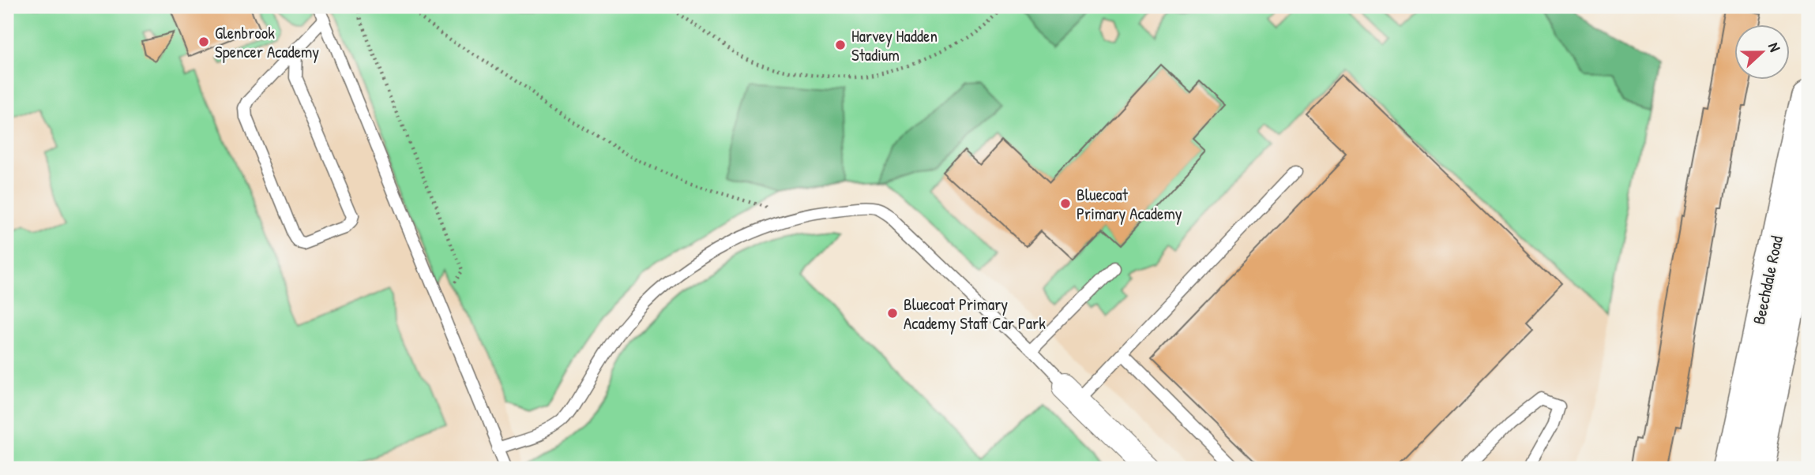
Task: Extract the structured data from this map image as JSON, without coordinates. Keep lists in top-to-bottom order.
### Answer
{
  "streets": {
    "street": ["Beechdale Road"]
  },
  "places": [
    "Glenbrook Spencer Academy",
    "Harvey Hadden Stadium",
    "Bluecoat Primary Academy",
    "Bluecoat Primary Academy Staff Car Park"
  ],
  "north": "right"
}
